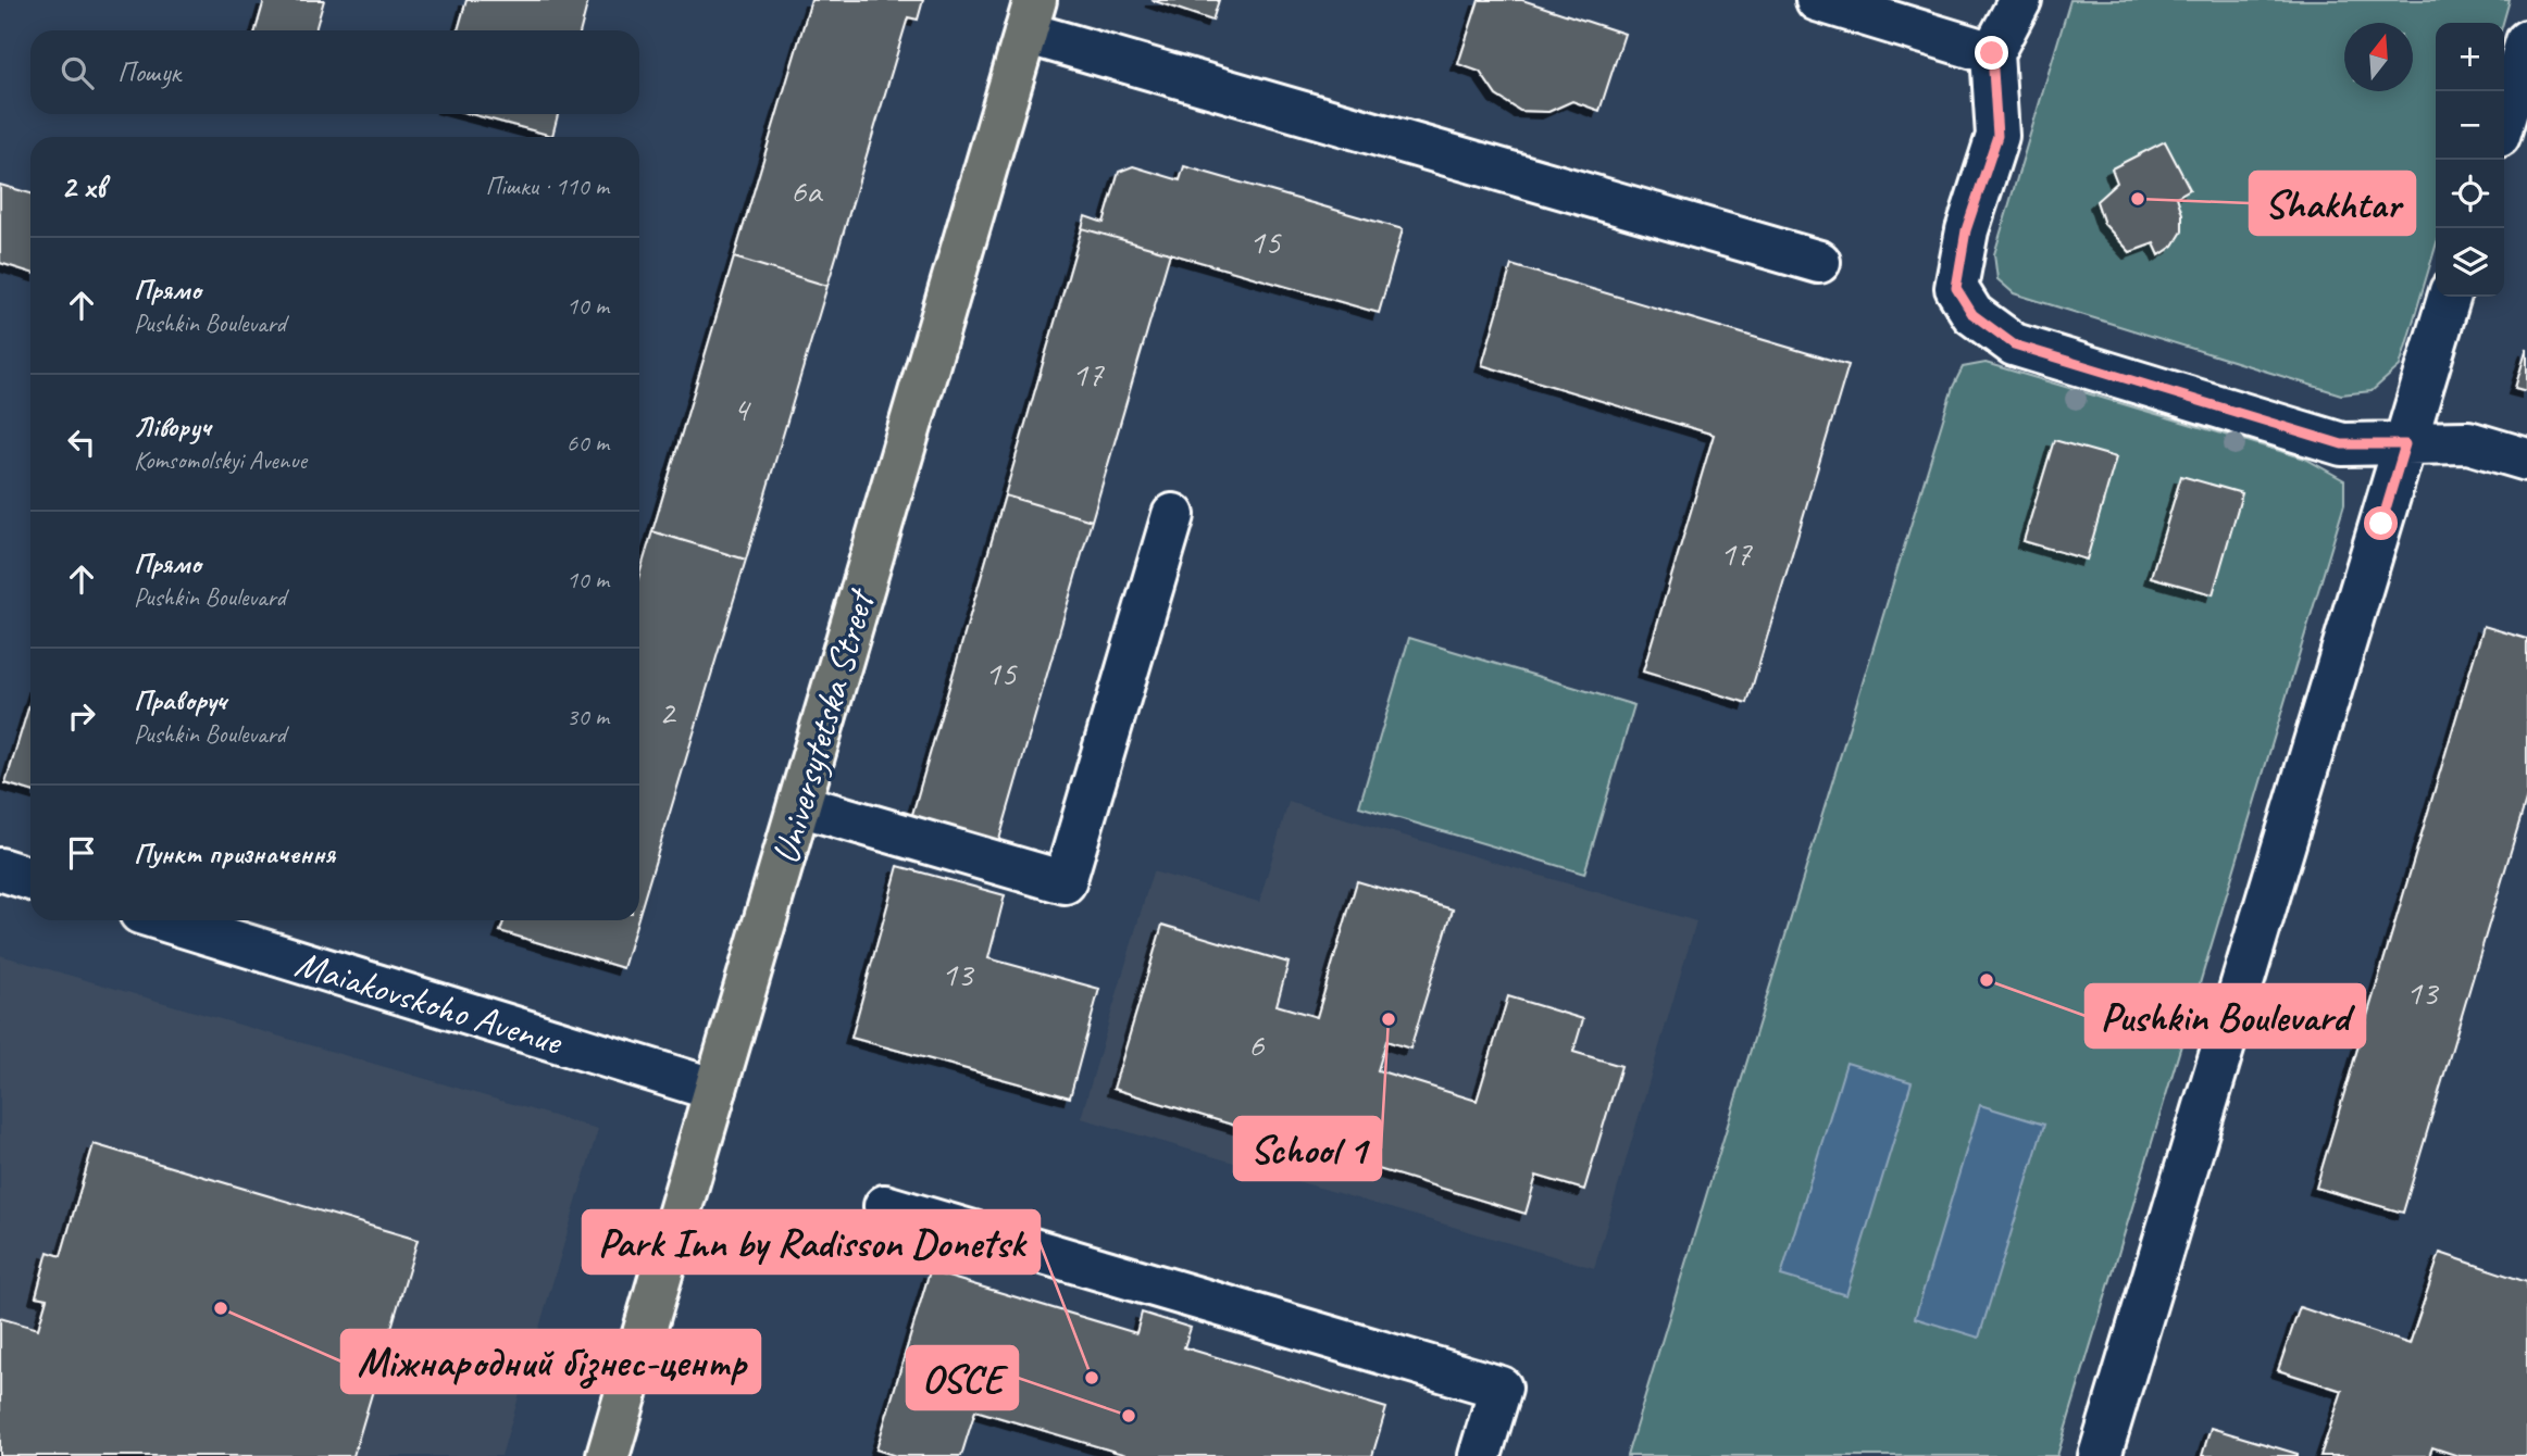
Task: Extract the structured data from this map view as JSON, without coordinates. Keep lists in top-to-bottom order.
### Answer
{
  "streets": {
    "main road": ["Universytetska Street"],
    "street": ["Maiakovskoho Avenue"]
  },
  "crossings": [
    ["Universytetska Street", "Maiakovskoho Avenue"]
  ],
  "places": [
    "Shakhtar",
    "Pushkin Boulevard",
    "School 1",
    "Міжнародний бізнес-центр",
    "Park Inn by Radisson Donetsk",
    "OSCE"
  ],
  "house_numbers": [
    "6а",
    "15",
    "17",
    "4",
    "17",
    "15",
    "2",
    "13",
    "13",
    "6"
  ],
  "north": "top",
  "page": {
    "map_buttons": ["+", "−"],
    "search": "Пошук",
    "heading": ["2 хв", "Пішки · 110 m"],
    "list": [
      ["Прямо", "Pushkin Boulevard", "10 m"],
      ["Ліворуч", "Komsomolskyi Avenue", "60 m"],
      ["Прямо", "Pushkin Boulevard", "10 m"],
      ["Праворуч", "Pushkin Boulevard", "30 m"],
      "Пункт призначення"
    ]
  }
}
